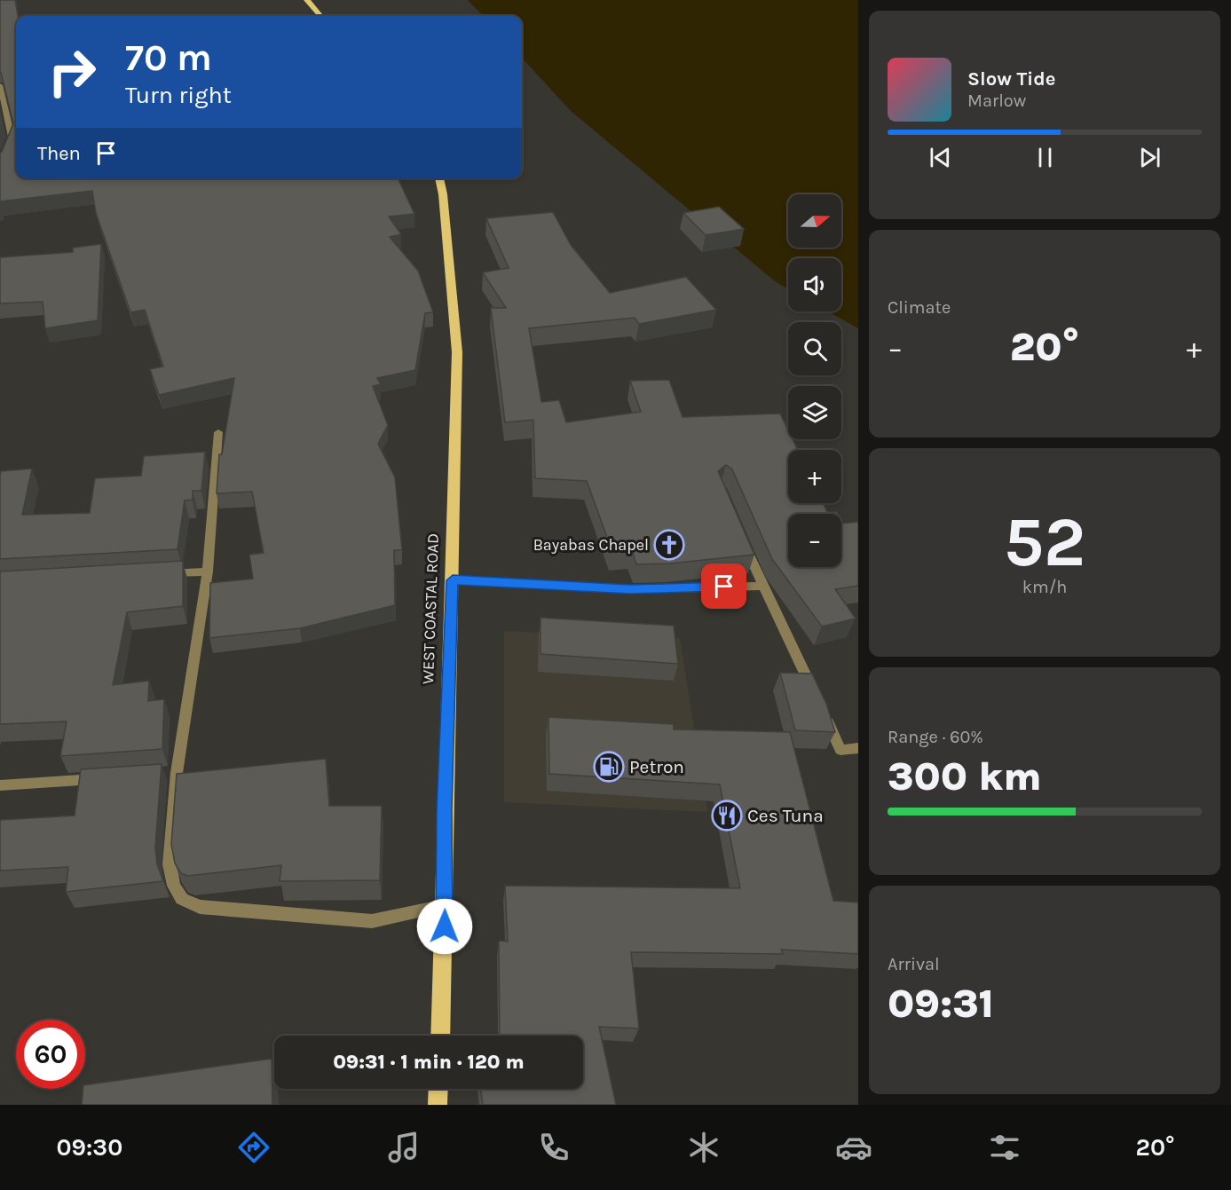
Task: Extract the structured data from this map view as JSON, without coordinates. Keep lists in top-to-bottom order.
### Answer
{
  "streets": {
    "main road": ["WEST COASTAL ROAD"]
  },
  "places": {
    "church": ["Bayabas Chapel"],
    "fuel station": ["Petron"],
    "restaurant": ["Ces Tuna"]
  },
  "north": "right",
  "page": {
    "turn": ["70 m", "Turn right"],
    "song": ["Slow Tide", "Marlow"],
    "then": "Then",
    "map_buttons": ["+", "−"],
    "tile": [
      "Climate",
      ["52", "km/h"],
      ["Range · 60%", "300 km"],
      ["Arrival", "09:31"]
    ],
    "heat": ["−", "20°", "+"],
    "limit": "60",
    "trip": "09:31 · 1 min · 120 m",
    "tabs": ["09:30", "20°"]
  }
}
